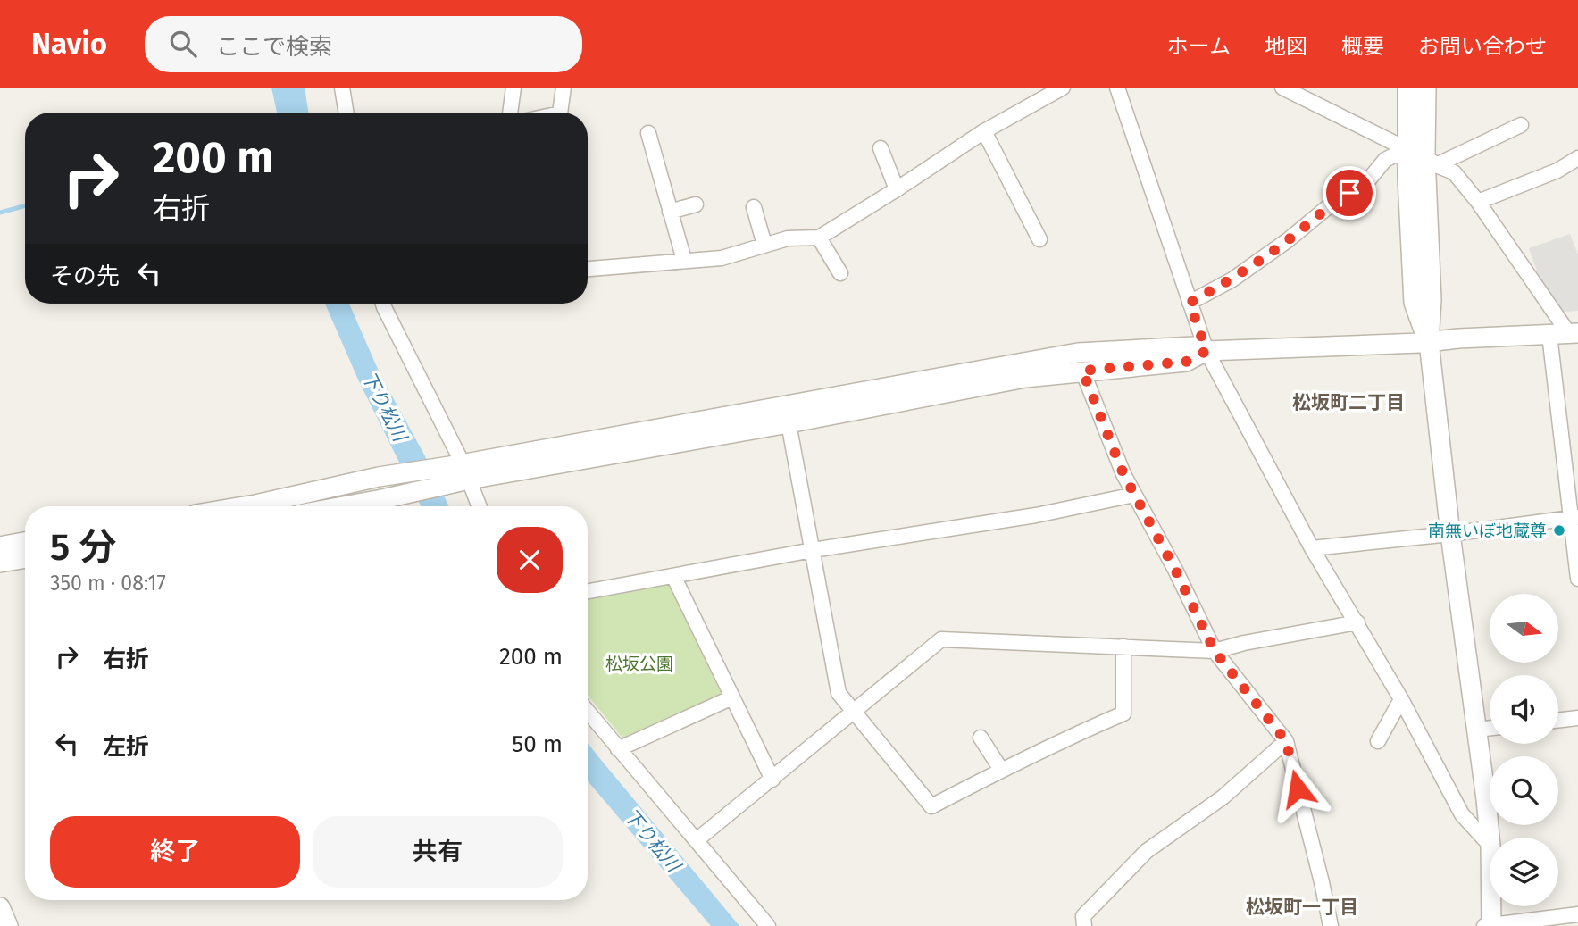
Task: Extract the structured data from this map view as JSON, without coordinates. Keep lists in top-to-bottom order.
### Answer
{
  "districts": ["松坂町二丁目", "松坂町一丁目"],
  "water": ["下り松川"],
  "parks": ["松坂公園"],
  "places": ["南無いぼ地蔵尊"],
  "north": "right",
  "page": {
    "header": "Navio",
    "search": "ここで検索",
    "nav": [
      "ホーム",
      "地図",
      "概要",
      "お問い合わせ"
    ],
    "turn": ["200 m", "右折"],
    "then": "その先",
    "heading": ["5 分", "350 m · 08:17"],
    "list": [
      {
        "name": "右折",
        "value": "200 m"
      },
      {
        "name": "左折",
        "value": "50 m"
      }
    ],
    "buttons": ["終了", "共有"]
  }
}
